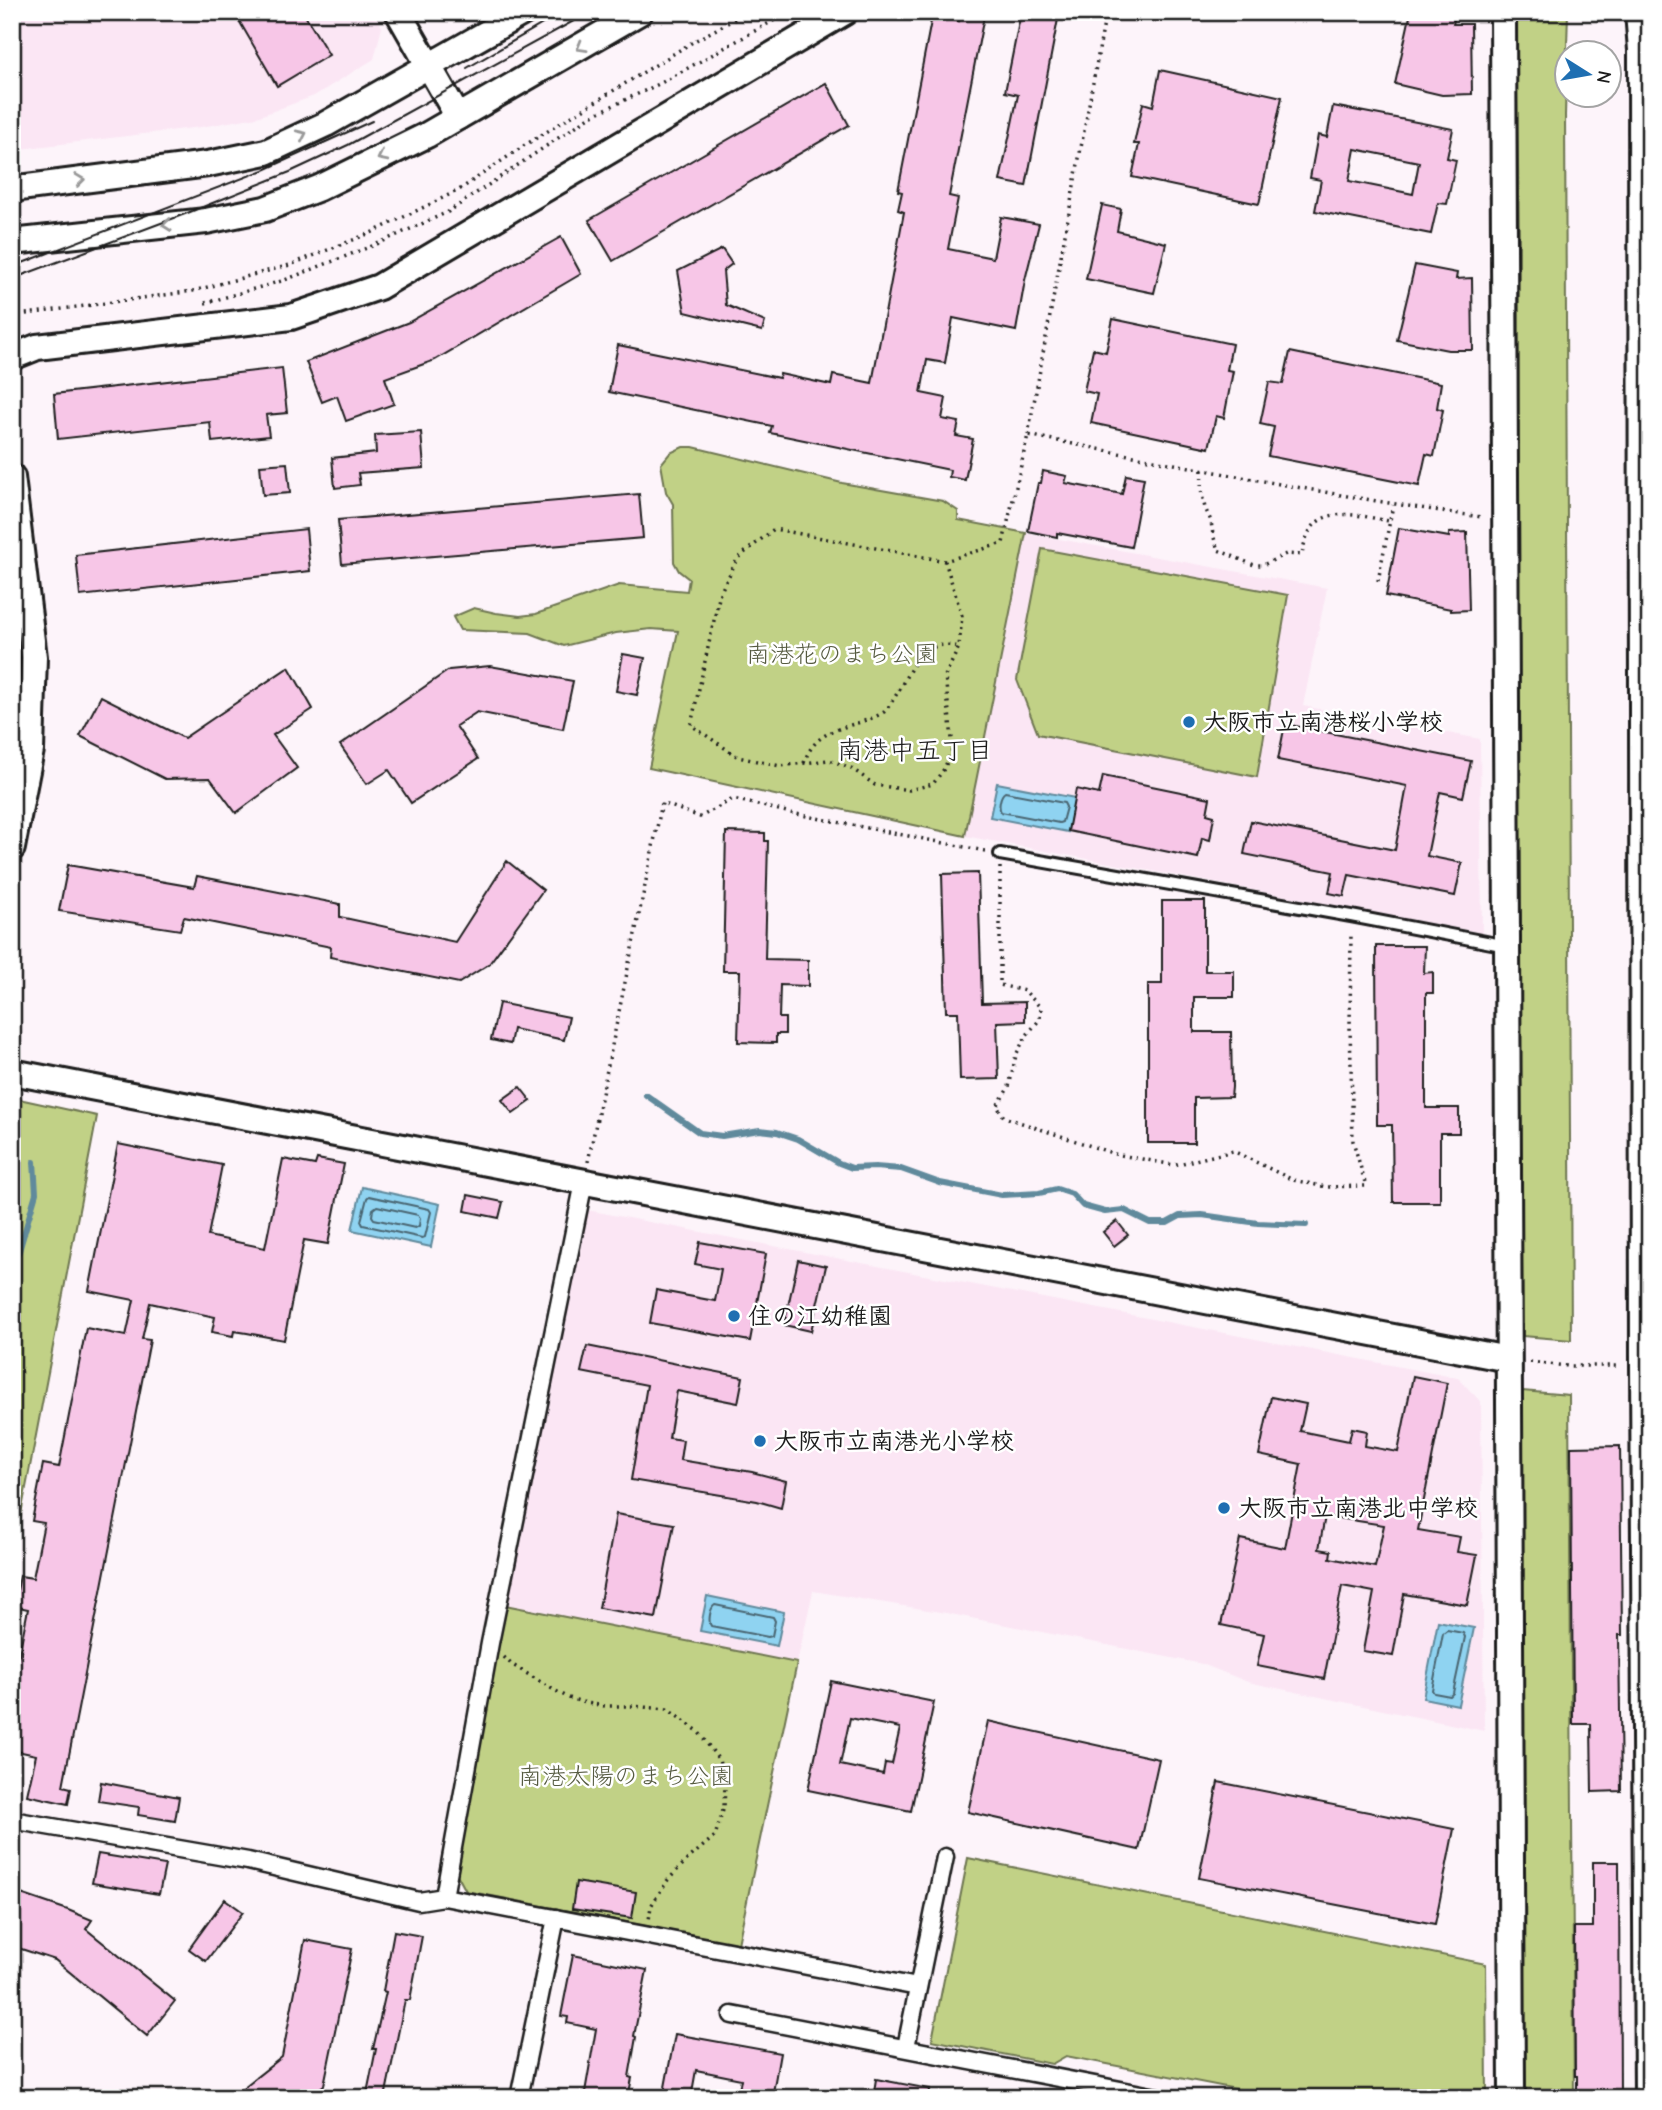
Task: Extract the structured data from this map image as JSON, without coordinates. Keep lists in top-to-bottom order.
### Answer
{
  "districts": ["南港中五丁目"],
  "parks": ["南港花のまち公園", "南港太陽のまち公園"],
  "places": [
    "大阪市立南港桜小学校",
    "住の江幼稚園",
    "大阪市立南港光小学校",
    "大阪市立南港北中学校"
  ],
  "north": "right"
}
